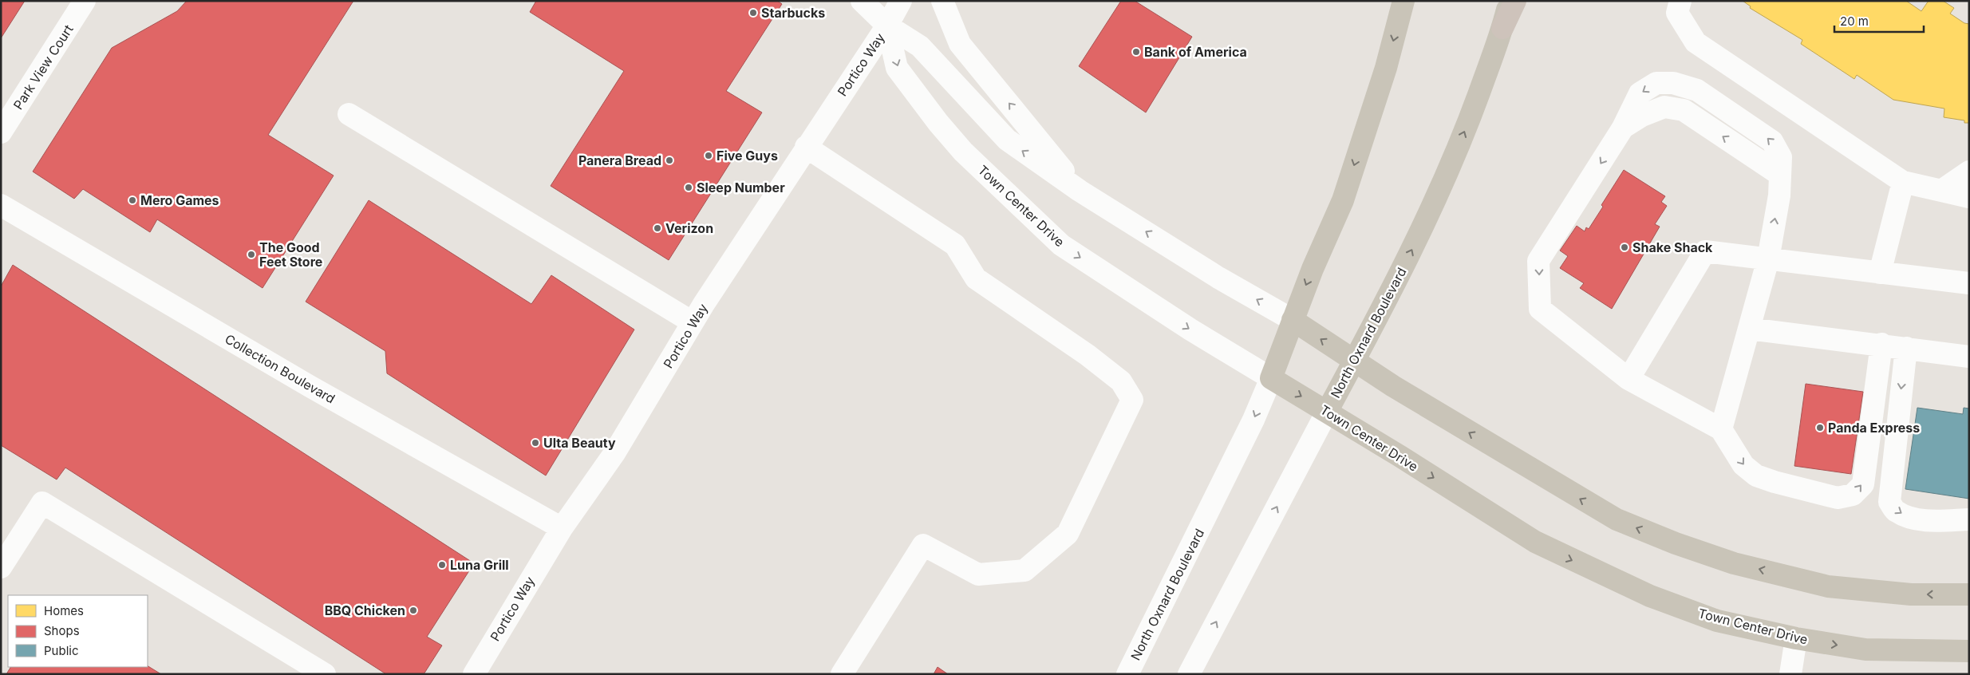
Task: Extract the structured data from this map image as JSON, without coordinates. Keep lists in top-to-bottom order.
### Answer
{
  "streets": {
    "main road": ["Town Center Drive", "North Oxnard Boulevard"],
    "street": ["Portico Way", "Park View Court", "Collection Boulevard"]
  },
  "crossings": [
    ["Portico Way", "Town Center Drive"],
    ["Portico Way", "Collection Boulevard"],
    ["Town Center Drive", "North Oxnard Boulevard"]
  ],
  "places": [
    "Starbucks",
    "Bank of America",
    "Five Guys",
    "Panera Bread",
    "Sleep Number",
    "Mero Games",
    "Verizon",
    "Shake Shack",
    "The Good Feet Store",
    "Panda Express",
    "Ulta Beauty",
    "Luna Grill",
    "BBQ Chicken"
  ],
  "legend": ["Homes", "Shops", "Public"],
  "scale_bar": "20 m"
}
